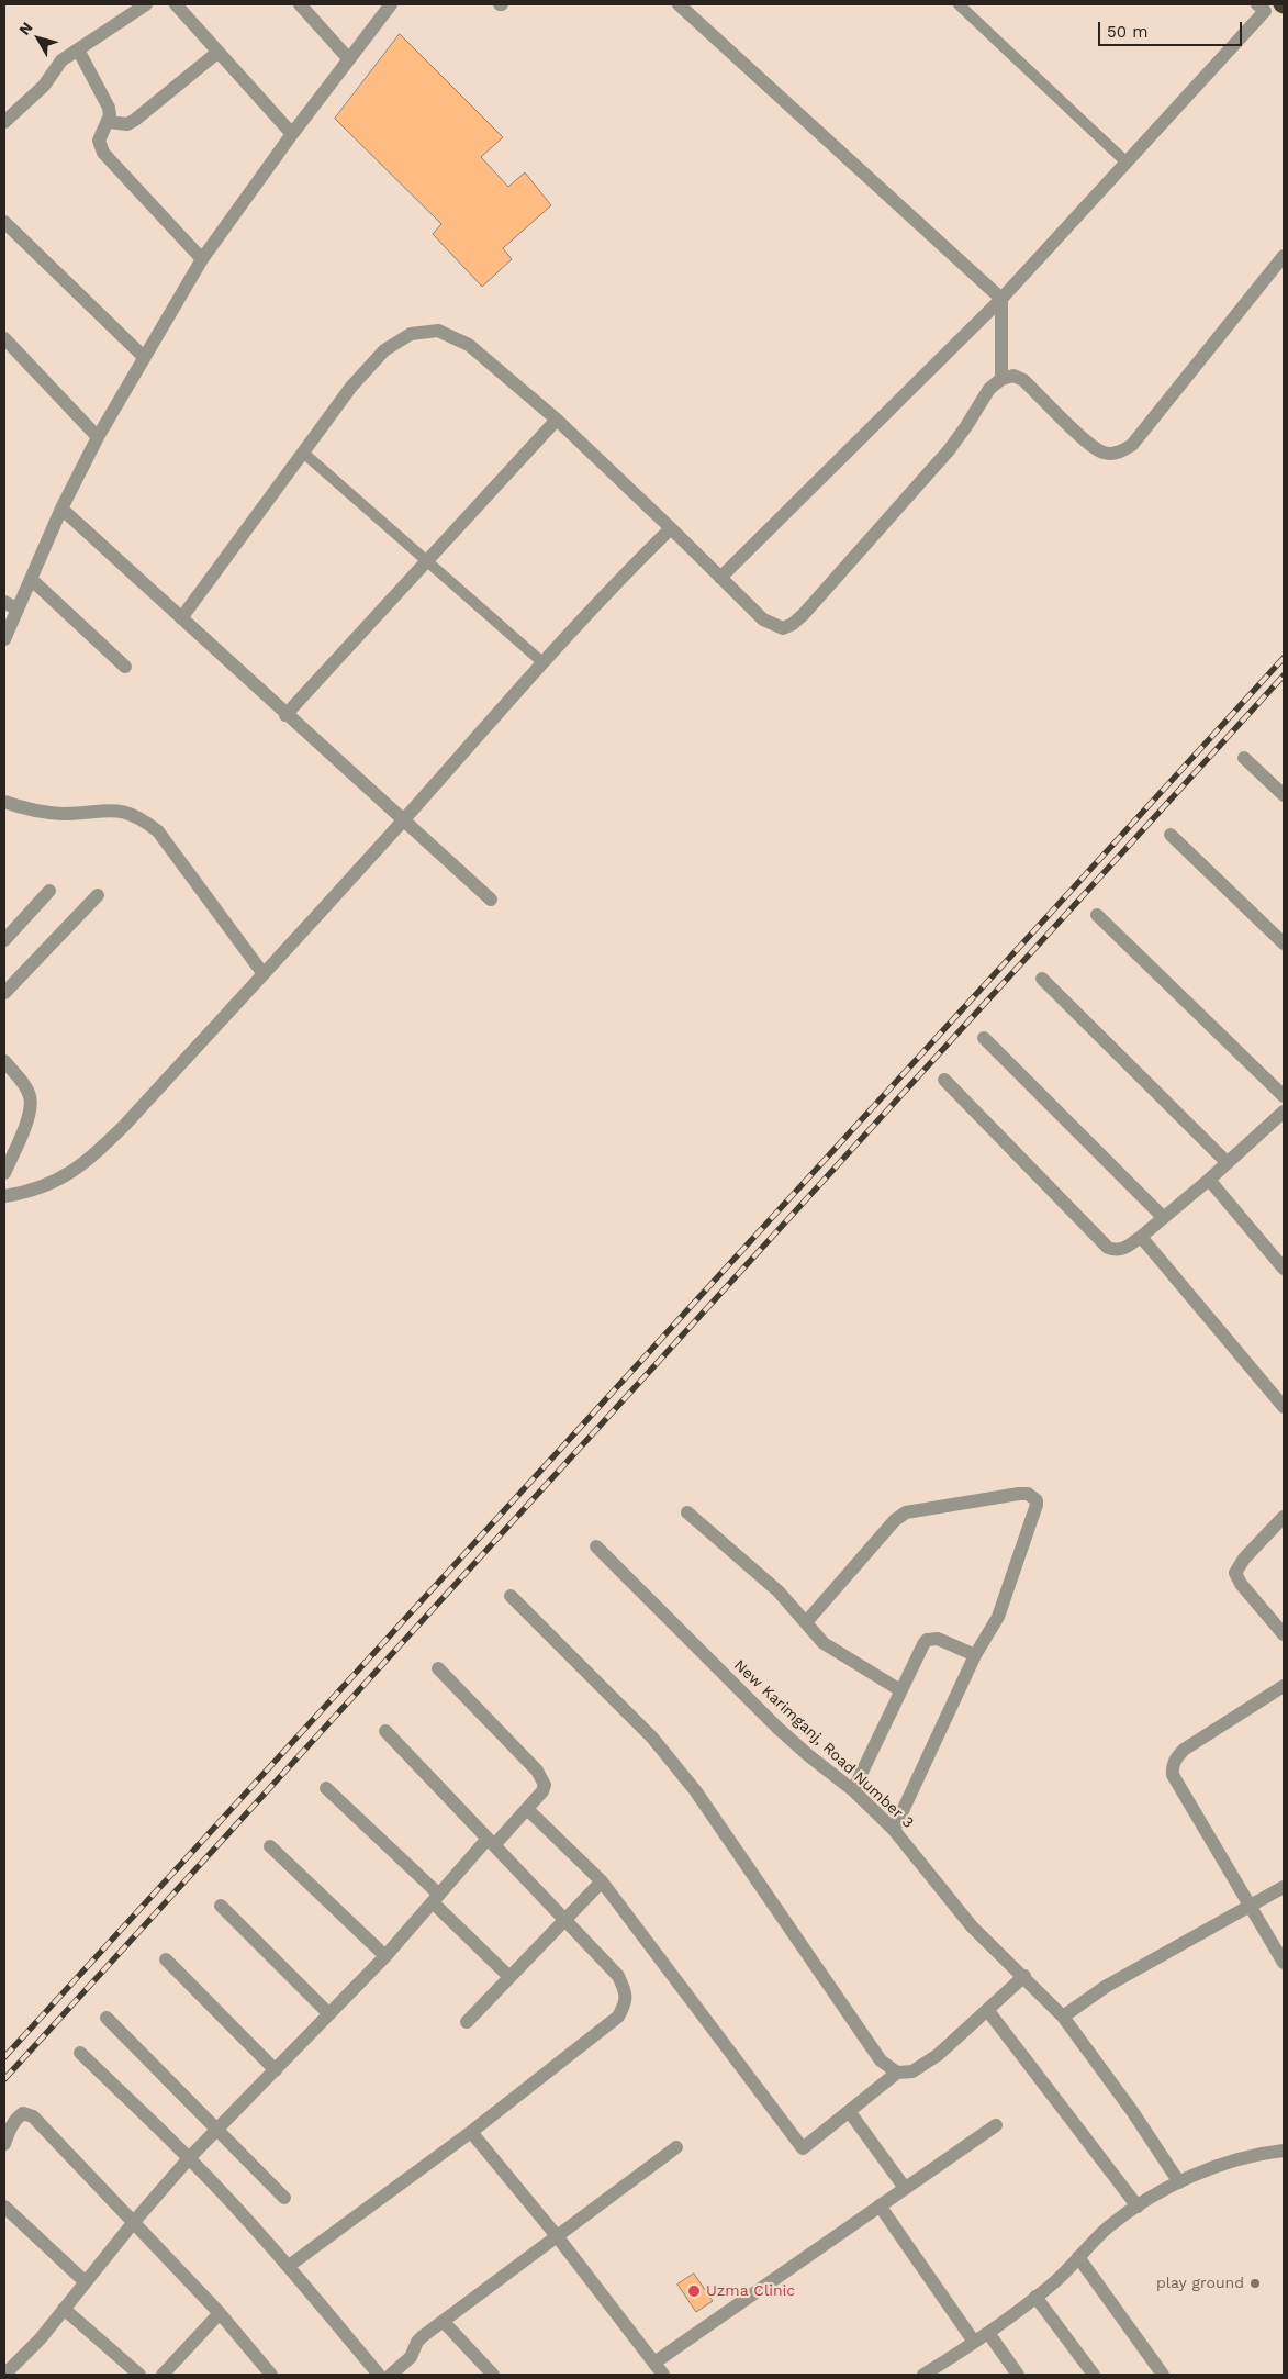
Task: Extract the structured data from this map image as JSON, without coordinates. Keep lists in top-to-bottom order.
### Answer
{
  "streets": {
    "street": ["New Karimganj, Road Number 3"]
  },
  "places": ["play ground", "Uzma Clinic"],
  "scale_bar": "50 m",
  "north": "top left"
}
